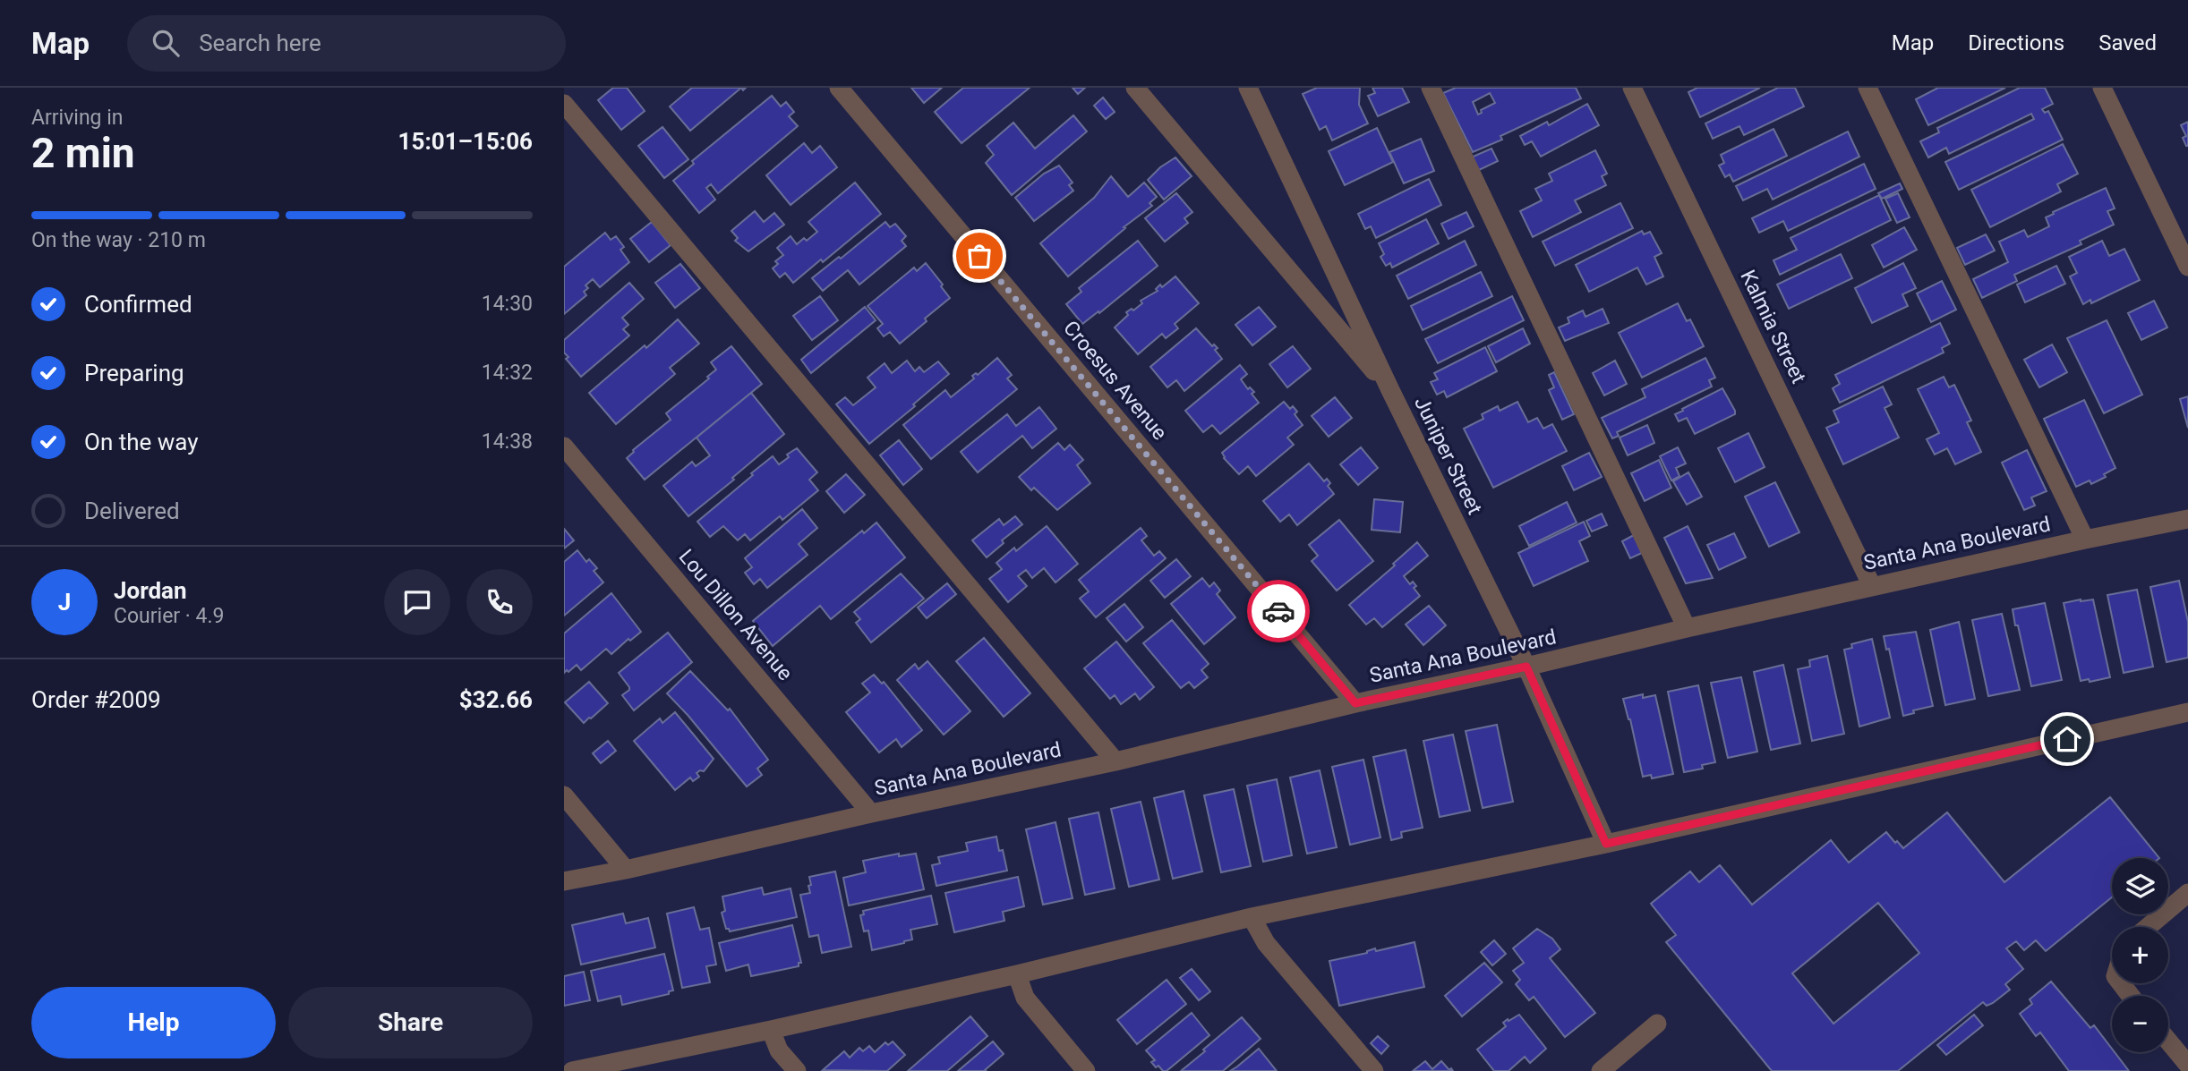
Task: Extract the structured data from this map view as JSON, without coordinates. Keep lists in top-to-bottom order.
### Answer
{
  "streets": {
    "street": [
      "Kalmia Street",
      "Croesus Avenue",
      "Juniper Street",
      "Santa Ana Boulevard",
      "Lou Dillon Avenue"
    ]
  },
  "crossings": [
    ["Kalmia Street", "Santa Ana Boulevard"],
    ["Croesus Avenue", "Santa Ana Boulevard"],
    ["Juniper Street", "Santa Ana Boulevard"],
    ["Santa Ana Boulevard", "Lou Dillon Avenue"]
  ],
  "page": {
    "header": "Map",
    "search": "Search here",
    "nav": ["Map", "Directions", "Saved"],
    "heading": ["2 min", "Arriving in", "15:01–15:06"],
    "panel": [
      "Jordan",
      "Courier · 4.9",
      "Order #2009",
      "$32.66"
    ],
    "bar": "On the way · 210 m",
    "list": [
      ["Confirmed", "14:30"],
      ["Preparing", "14:32"],
      ["On the way", "14:38"],
      "Delivered"
    ],
    "round": "J",
    "map_buttons": ["+", "−"],
    "buttons": ["Help", "Share"]
  }
}
